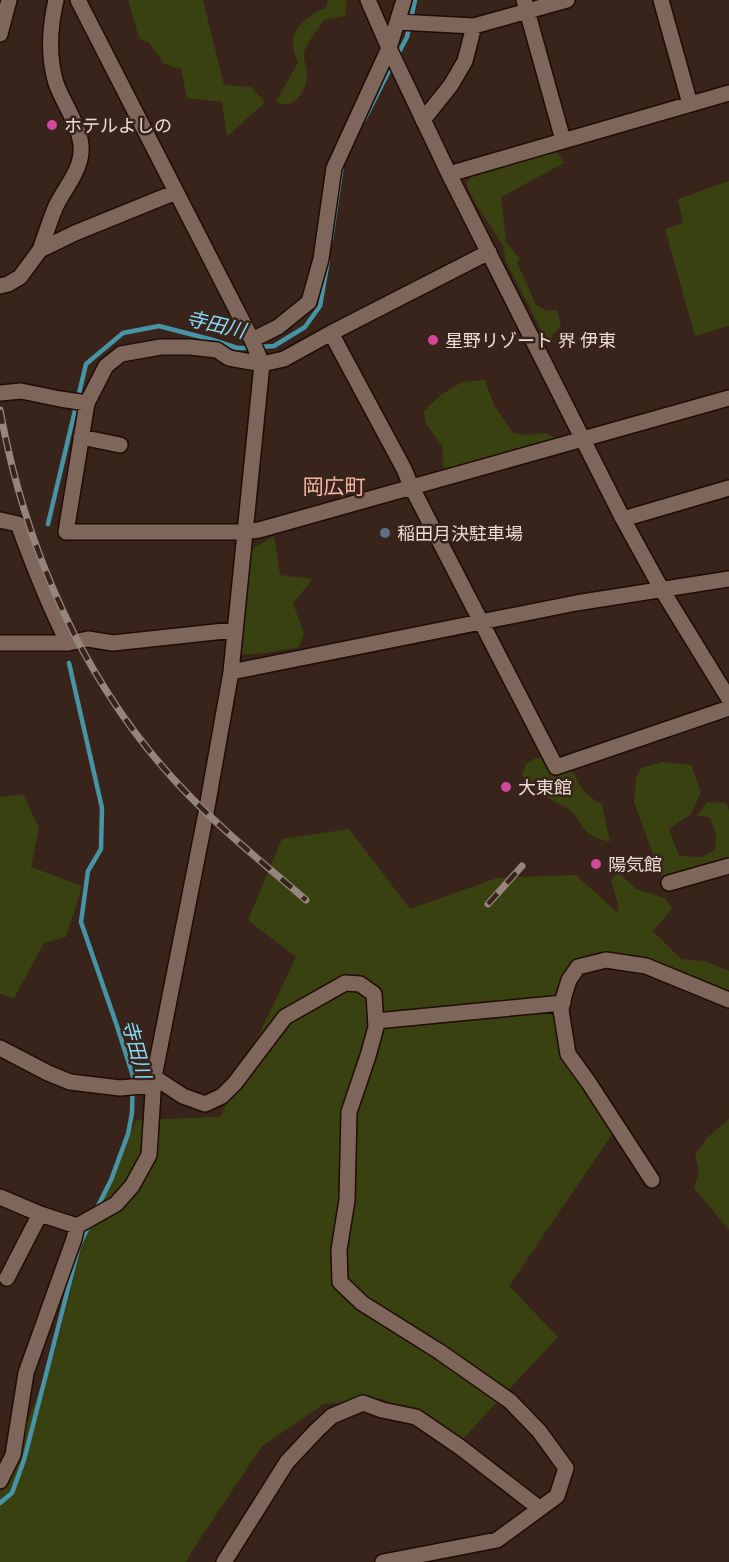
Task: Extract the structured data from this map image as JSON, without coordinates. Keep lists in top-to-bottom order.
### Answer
{
  "districts": ["岡広町"],
  "water": ["寺田川"],
  "places": [
    "ホテルよしの",
    "星野リゾート 界 伊東",
    "稲田月決駐車場",
    "大東館",
    "陽気館"
  ]
}
